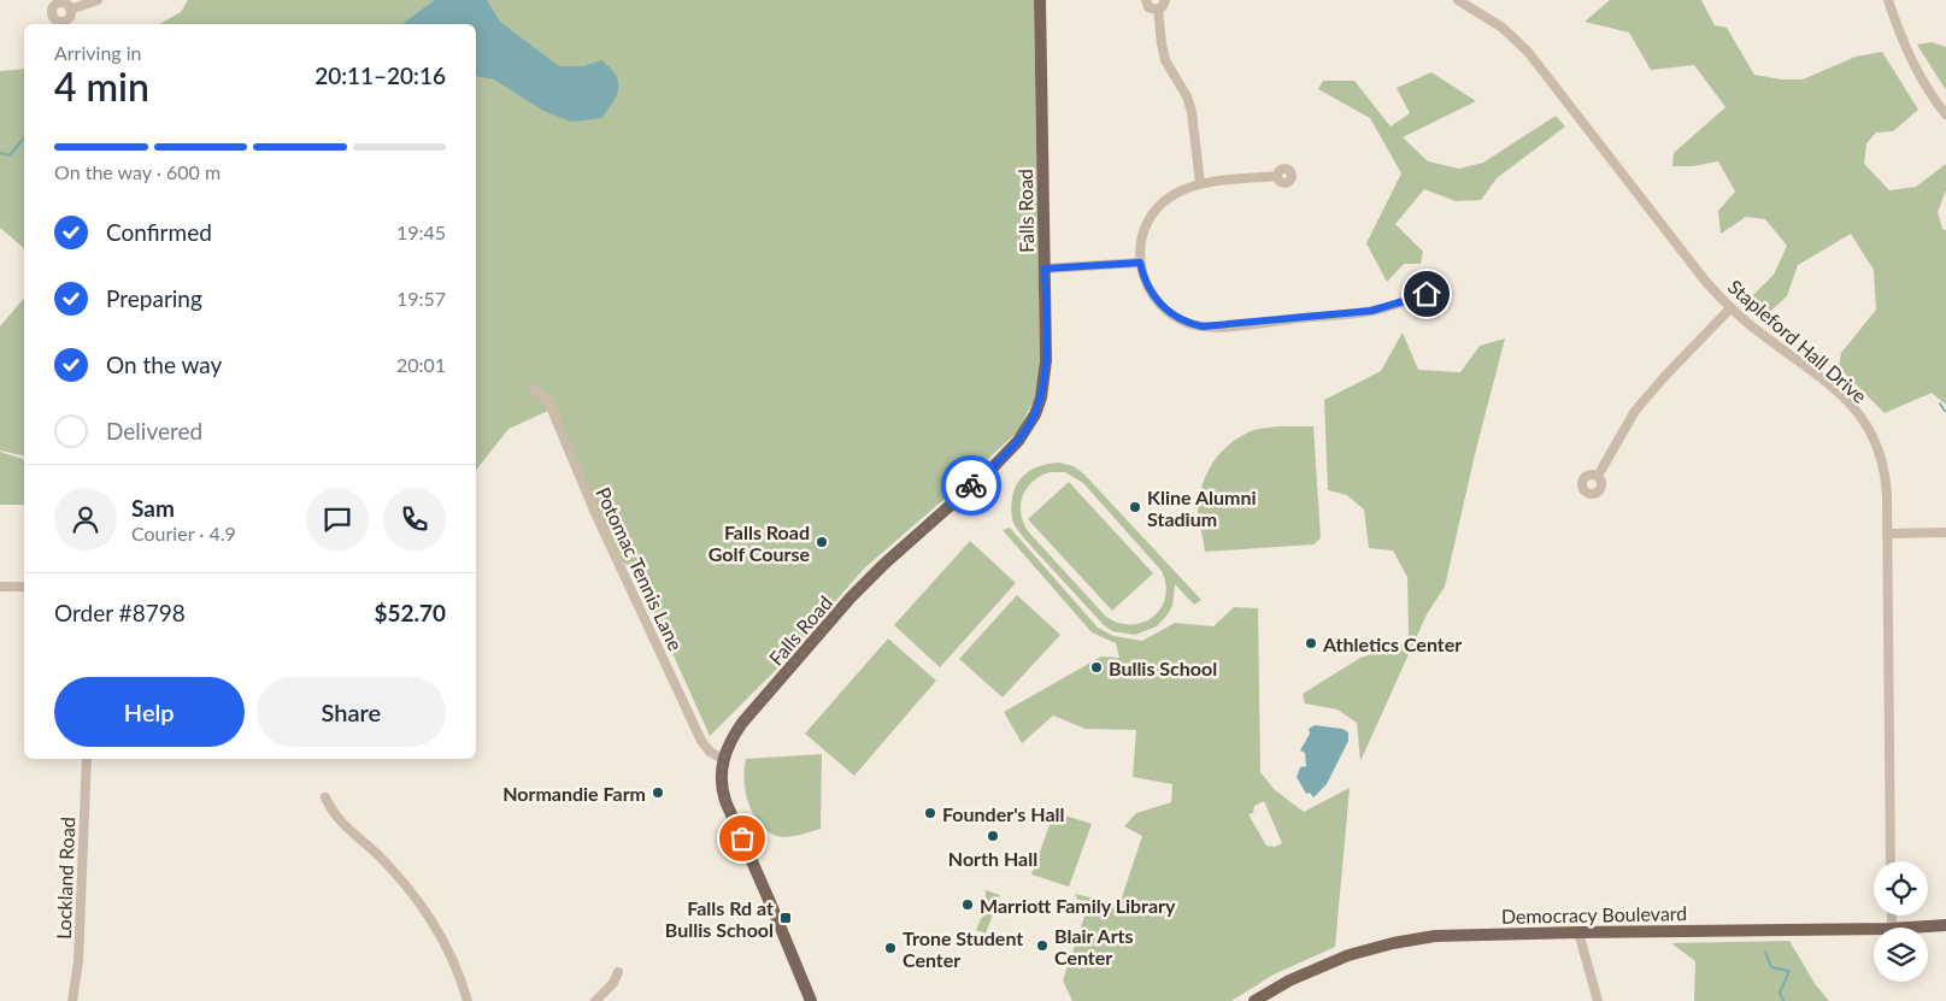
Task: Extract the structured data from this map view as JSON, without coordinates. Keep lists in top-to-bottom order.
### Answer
{
  "streets": {
    "main road": ["Falls Road", "Democracy Boulevard"],
    "street": ["Stapleford Hall Drive", "Potomac Tennis Lane", "Lockland Road"]
  },
  "crossings": [
    ["Falls Road", "Potomac Tennis Lane"]
  ],
  "places": {
    "other": [
      "Kline Alumni Stadium",
      "Falls Road Golf Course",
      "Athletics Center",
      "Bullis School",
      "Normandie Farm",
      "Founder's Hall",
      "North Hall",
      "Marriott Family Library",
      "Blair Arts Center",
      "Trone Student Center"
    ],
    "transit": ["Falls Rd at Bullis School"]
  },
  "page": {
    "heading": ["4 min", "Arriving in", "20:11–20:16"],
    "panel": [
      "Sam",
      "Courier · 4.9",
      "Order #8798",
      "$52.70"
    ],
    "bar": "On the way · 600 m",
    "list": [
      ["Confirmed", "19:45"],
      ["Preparing", "19:57"],
      ["On the way", "20:01"],
      "Delivered"
    ],
    "buttons": ["Help", "Share"]
  }
}
